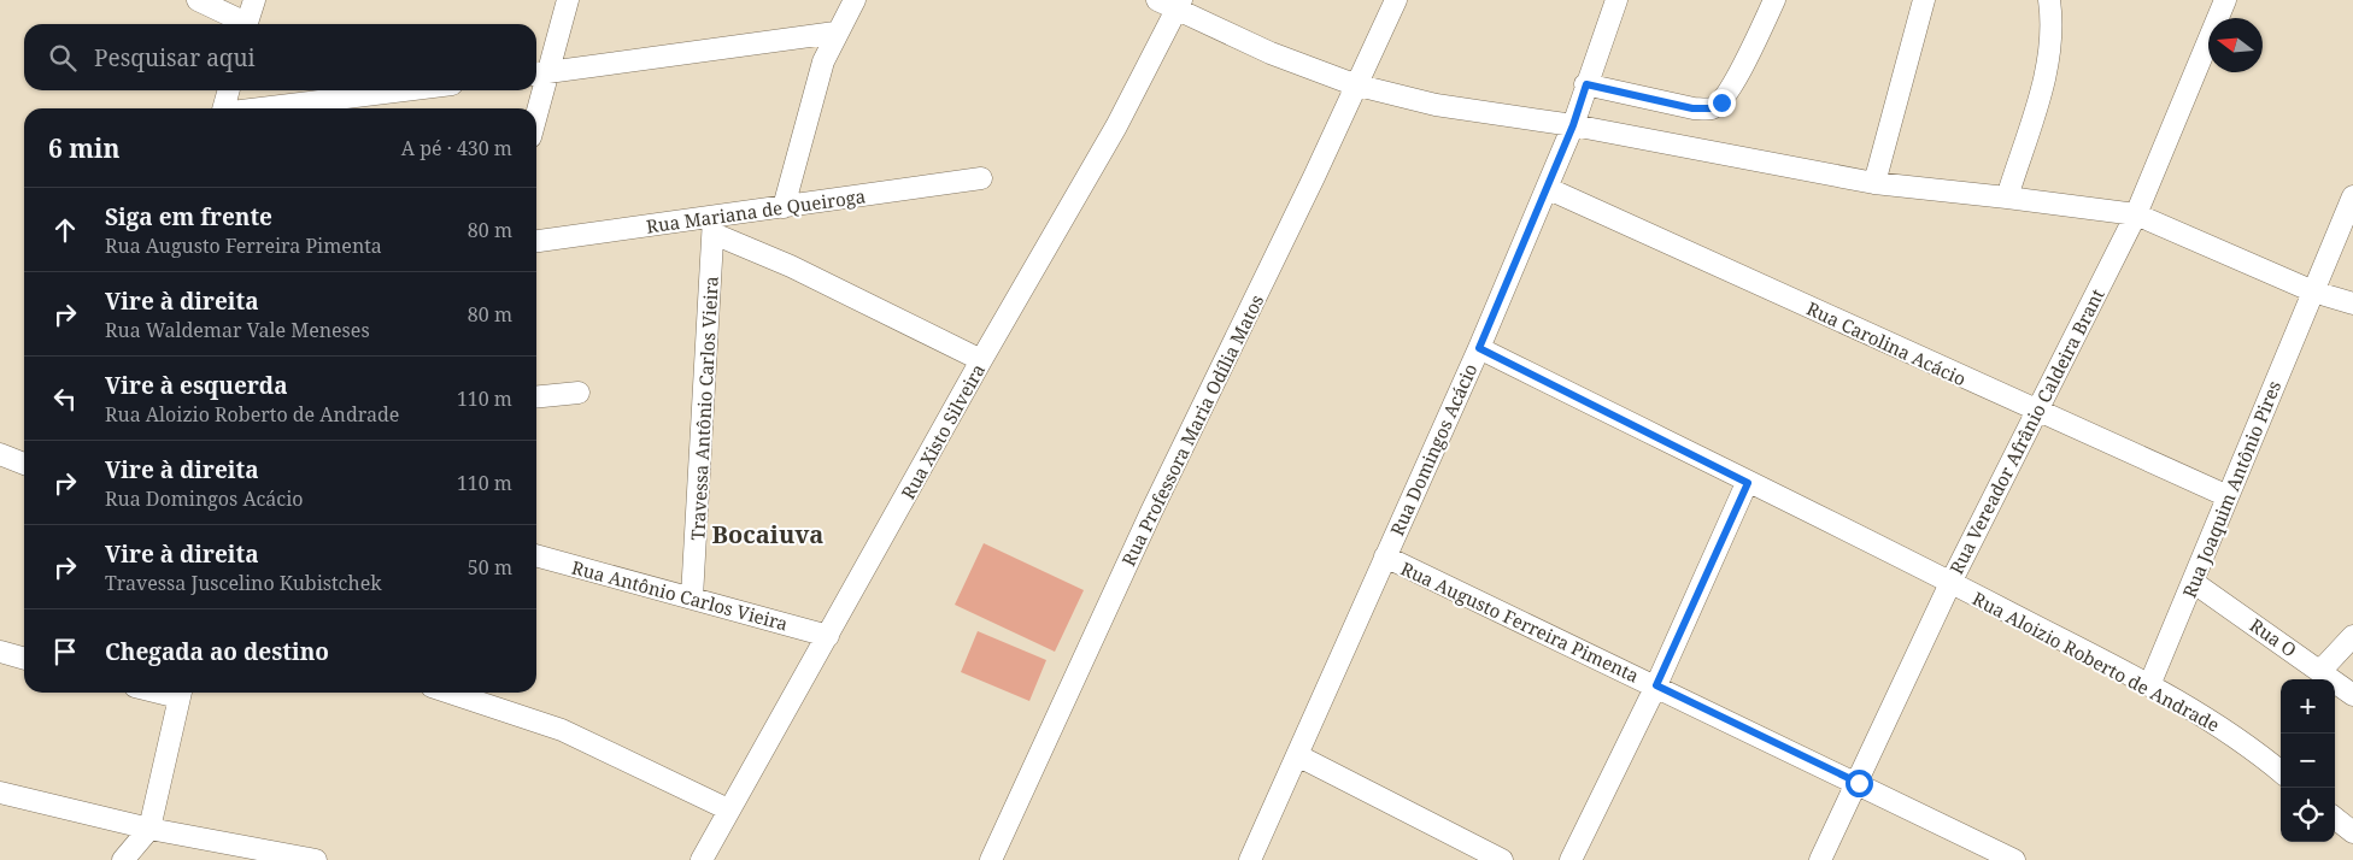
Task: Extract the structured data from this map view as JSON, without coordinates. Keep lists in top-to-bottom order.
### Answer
{
  "streets": {
    "street": [
      "Rua Mariana de Queiroga",
      "Rua Carolina Acácio",
      "Travessa Antônio Carlos Vieira",
      "Rua Professora Maria Odília Matos",
      "Rua Xisto Silveira",
      "Rua Vereador Afrânio Caldeira Brant",
      "Rua Domingos Acácio",
      "Rua Joaquim Antônio Pires",
      "Rua Antônio Carlos Vieira",
      "Rua Augusto Ferreira Pimenta",
      "Rua O",
      "Rua Aloizio Roberto de Andrade"
    ]
  },
  "crossings": [
    ["Rua Mariana de Queiroga", "Travessa Antônio Carlos Vieira"],
    ["Rua Carolina Acácio", "Rua Vereador Afrânio Caldeira Brant"],
    ["Rua Carolina Acácio", "Rua Domingos Acácio"],
    ["Rua Carolina Acácio", "Rua Joaquim Antônio Pires"],
    ["Travessa Antônio Carlos Vieira", "Rua Antônio Carlos Vieira"],
    ["Rua Xisto Silveira", "Rua Antônio Carlos Vieira"],
    ["Rua Vereador Afrânio Caldeira Brant", "Rua Augusto Ferreira Pimenta"],
    ["Rua Vereador Afrânio Caldeira Brant", "Rua Aloizio Roberto de Andrade"],
    ["Rua Domingos Acácio", "Rua Augusto Ferreira Pimenta"],
    ["Rua Domingos Acácio", "Rua Aloizio Roberto de Andrade"],
    ["Rua Joaquim Antônio Pires", "Rua O"],
    ["Rua Joaquim Antônio Pires", "Rua Aloizio Roberto de Andrade"]
  ],
  "districts": ["Bocaiuva"],
  "north": "left",
  "page": {
    "search": "Pesquisar aqui",
    "heading": ["6 min", "A pé · 430 m"],
    "list": [
      ["Siga em frente", "Rua Augusto Ferreira Pimenta", "80 m"],
      ["Vire à direita", "Rua Waldemar Vale Meneses", "80 m"],
      ["Vire à esquerda", "Rua Aloizio Roberto de Andrade", "110 m"],
      ["Vire à direita", "Rua Domingos Acácio", "110 m"],
      ["Vire à direita", "Travessa Juscelino Kubistchek", "50 m"],
      "Chegada ao destino"
    ],
    "map_buttons": ["+", "−"]
  }
}
